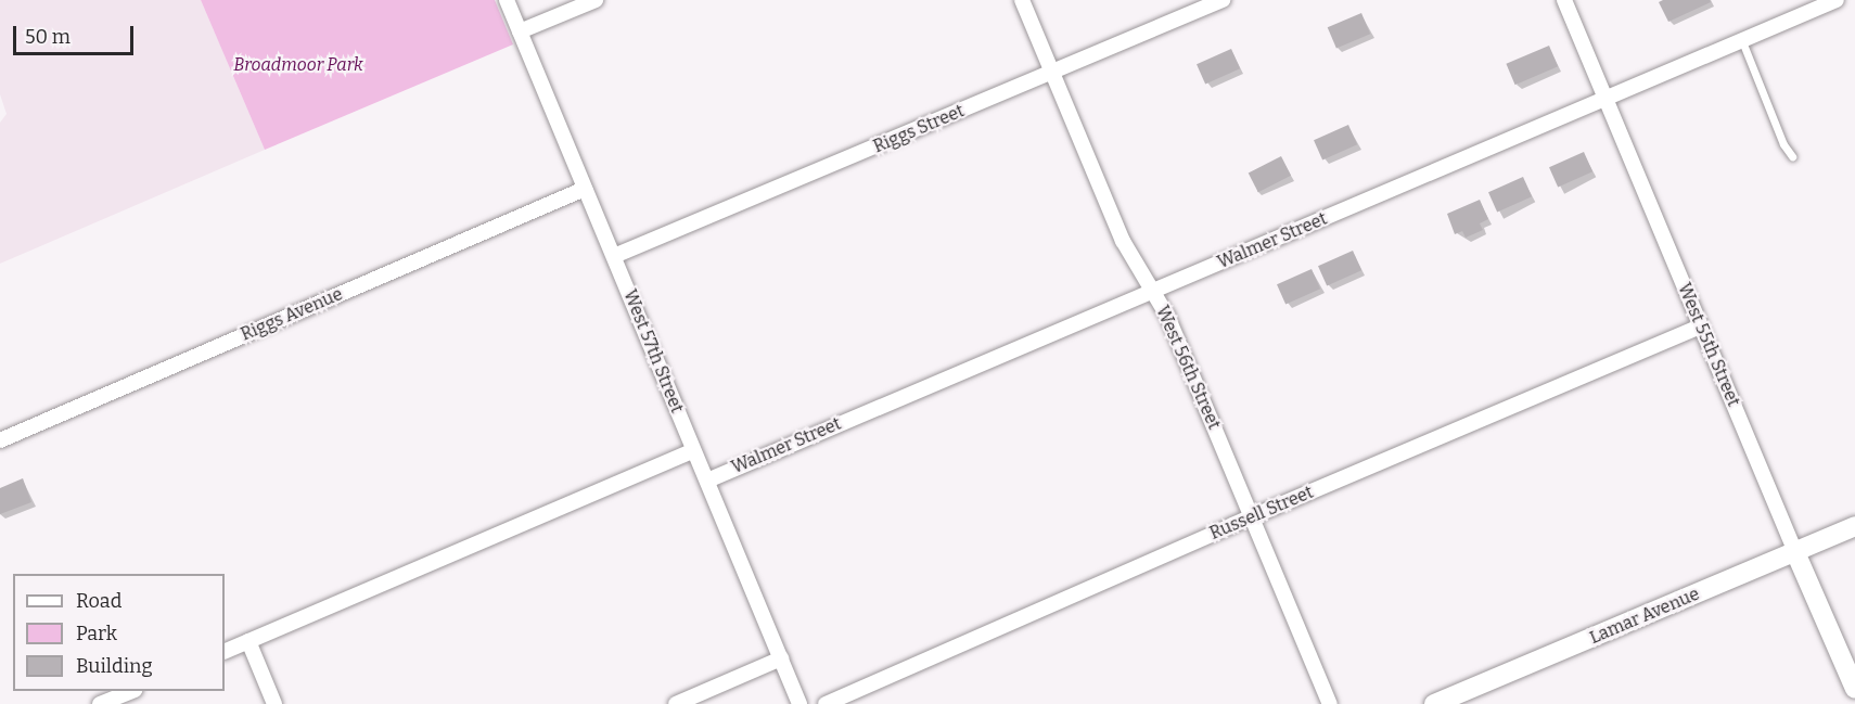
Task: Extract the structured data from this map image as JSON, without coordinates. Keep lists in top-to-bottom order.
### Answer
{
  "streets": {
    "street": [
      "Riggs Street",
      "Walmer Street",
      "Riggs Avenue",
      "West 55th Street",
      "West 57th Street",
      "West 56th Street",
      "Russell Street",
      "Lamar Avenue"
    ]
  },
  "crossings": [
    ["Riggs Street", "West 57th Street"],
    ["Riggs Street", "West 56th Street"],
    ["Walmer Street", "West 55th Street"],
    ["Walmer Street", "West 57th Street"],
    ["Walmer Street", "West 56th Street"],
    ["Riggs Avenue", "West 57th Street"],
    ["West 55th Street", "Russell Street"],
    ["West 55th Street", "Lamar Avenue"],
    ["West 56th Street", "Russell Street"]
  ],
  "parks": ["Broadmoor Park"],
  "legend": ["Road", "Park", "Building"],
  "scale_bar": "50 m"
}
